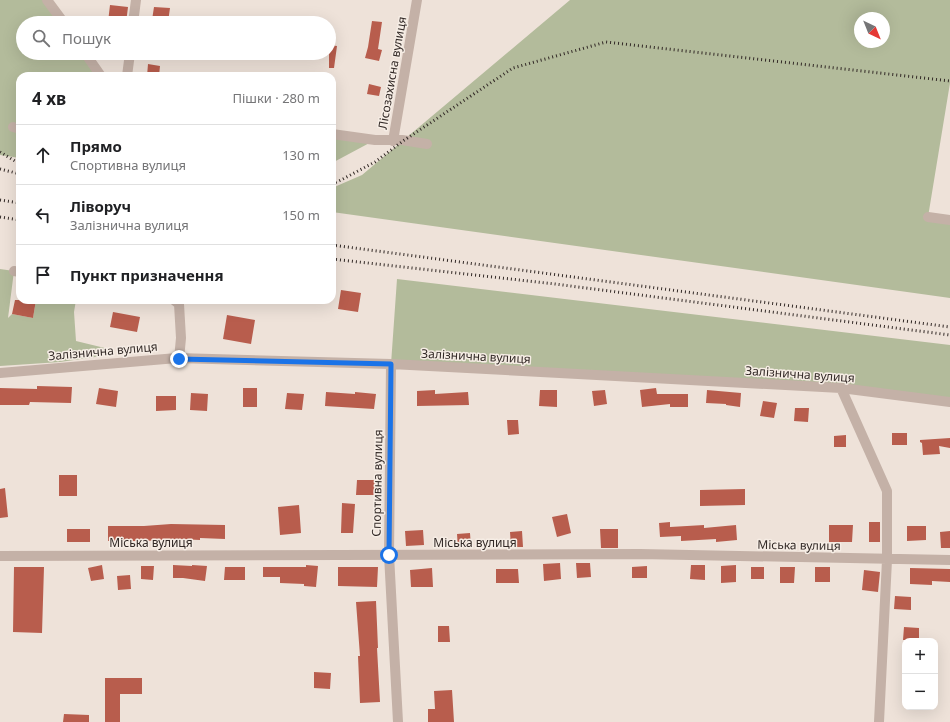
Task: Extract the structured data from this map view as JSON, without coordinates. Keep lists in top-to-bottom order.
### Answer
{
  "streets": {
    "street": [
      "Лісозахисна вулиця",
      "Залізнична вулиця",
      "Спортивна вулиця",
      "Міська вулиця"
    ]
  },
  "crossings": [
    ["Залізнична вулиця", "Спортивна вулиця"],
    ["Спортивна вулиця", "Міська вулиця"]
  ],
  "north": "bottom right",
  "page": {
    "search": "Пошук",
    "heading": ["4 хв", "Пішки · 280 m"],
    "list": [
      ["Прямо", "Спортивна вулиця", "130 m"],
      ["Ліворуч", "Залізнична вулиця", "150 m"],
      "Пункт призначення"
    ],
    "map_buttons": ["+", "−"]
  }
}
